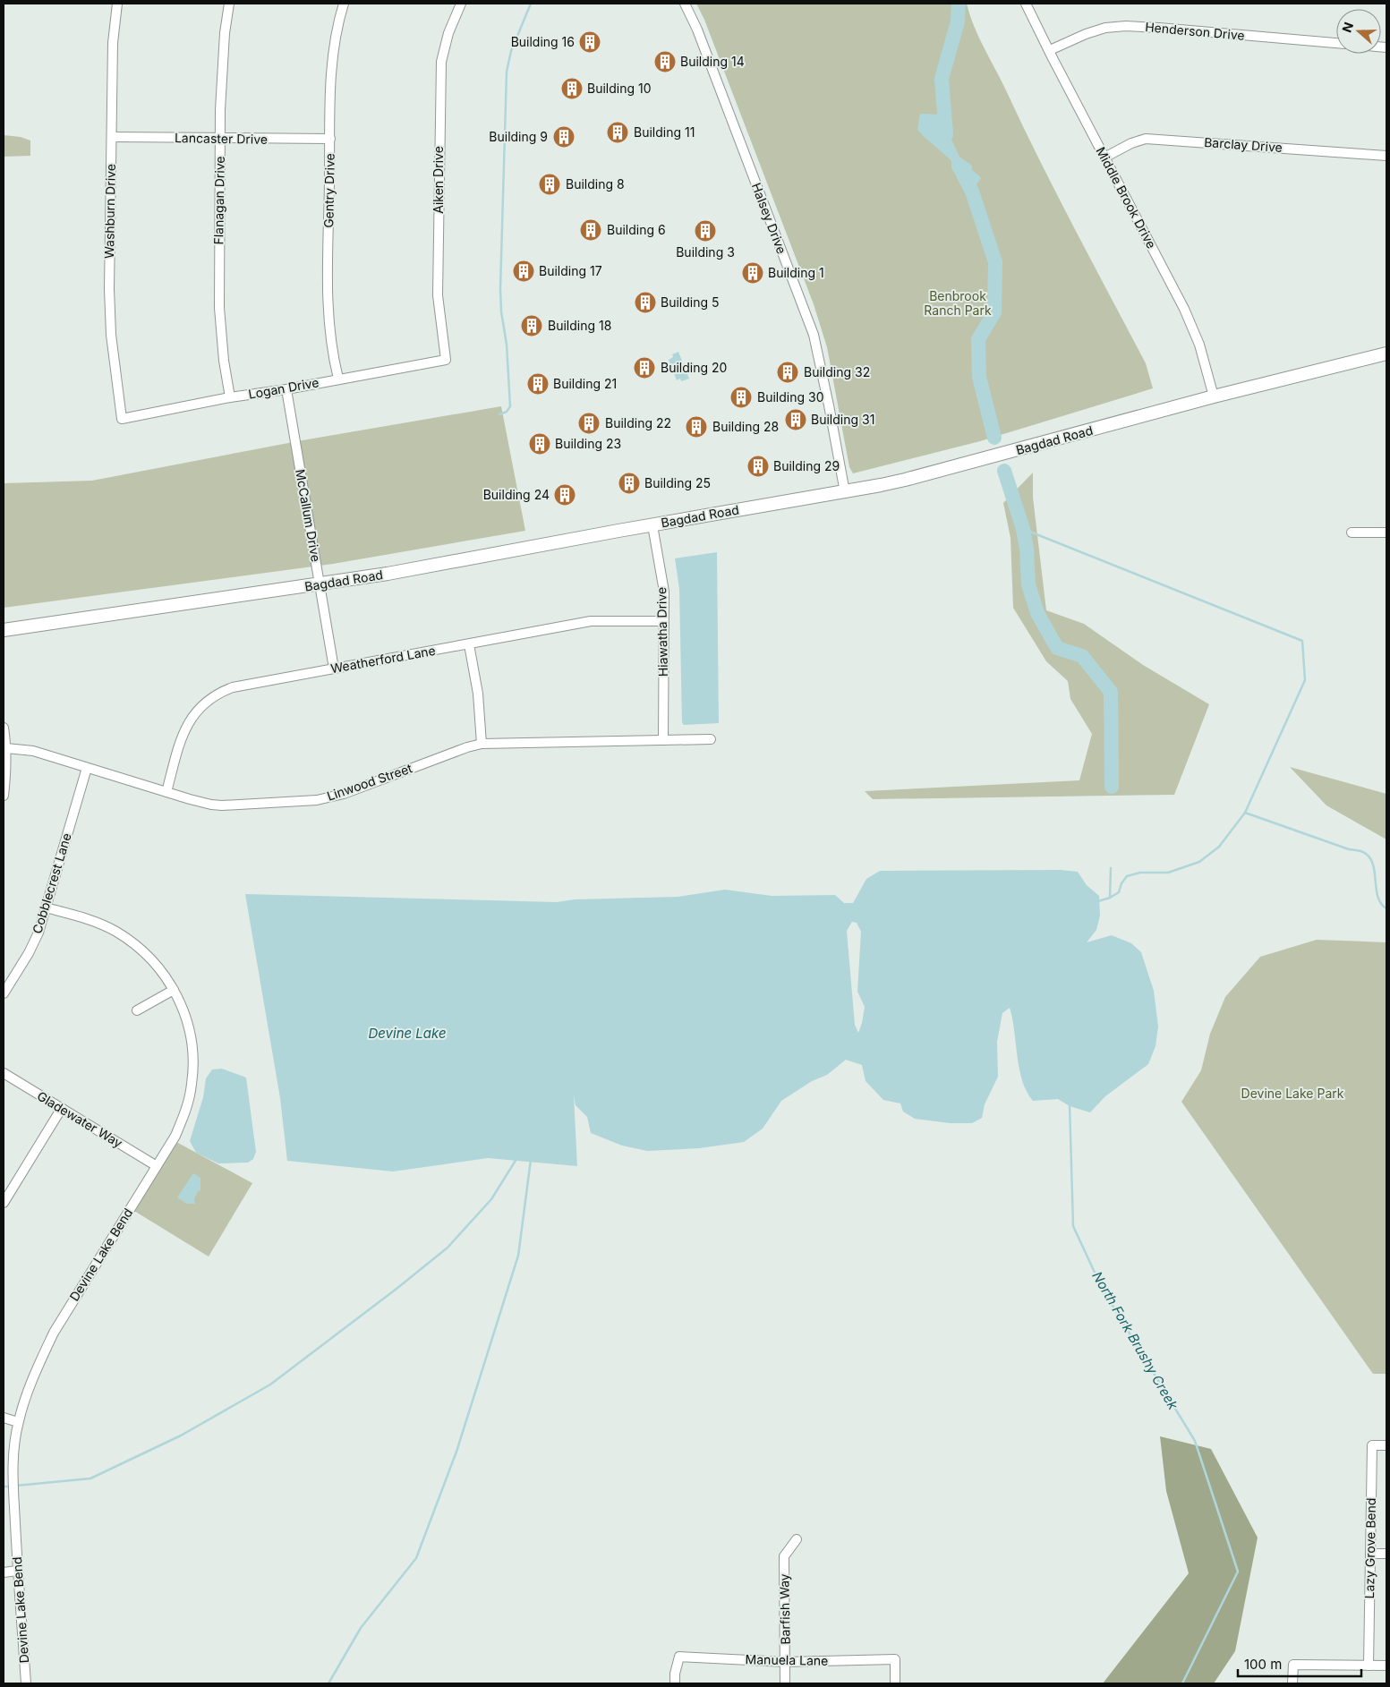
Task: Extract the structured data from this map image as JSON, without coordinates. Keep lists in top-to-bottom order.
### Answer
{
  "streets": {
    "street": [
      "Henderson Drive",
      "Lancaster Drive",
      "Barclay Drive",
      "Aiken Drive",
      "Gentry Drive",
      "Middle Brook Drive",
      "Flanagan Drive",
      "Washburn Drive",
      "Halsey Drive",
      "Logan Drive",
      "Bagdad Road",
      "McCallum Drive",
      "Hiawatha Drive",
      "Weatherford Lane",
      "Linwood Street",
      "Cobblecrest Lane",
      "Gladewater Way",
      "Devine Lake Bend",
      "Lazy Grove Bend",
      "Barfish Way",
      "Manuela Lane"
    ]
  },
  "crossings": [
    ["Henderson Drive", "Middle Brook Drive"],
    ["Lancaster Drive", "Gentry Drive"],
    ["Lancaster Drive", "Flanagan Drive"],
    ["Lancaster Drive", "Washburn Drive"],
    ["Barclay Drive", "Middle Brook Drive"],
    ["Aiken Drive", "Logan Drive"],
    ["Gentry Drive", "Logan Drive"],
    ["Middle Brook Drive", "Bagdad Road"],
    ["Flanagan Drive", "Logan Drive"],
    ["Washburn Drive", "Logan Drive"],
    ["Halsey Drive", "Bagdad Road"],
    ["Logan Drive", "McCallum Drive"],
    ["Bagdad Road", "McCallum Drive"],
    ["Bagdad Road", "Hiawatha Drive"],
    ["McCallum Drive", "Weatherford Lane"],
    ["Hiawatha Drive", "Weatherford Lane"],
    ["Hiawatha Drive", "Linwood Street"],
    ["Weatherford Lane", "Linwood Street"],
    ["Linwood Street", "Cobblecrest Lane"],
    ["Cobblecrest Lane", "Devine Lake Bend"],
    ["Gladewater Way", "Devine Lake Bend"],
    ["Barfish Way", "Manuela Lane"]
  ],
  "water": ["Devine Lake", "North Fork Brushy Creek"],
  "parks": ["Benbrook Ranch Park", "Devine Lake Park"],
  "places": {
    "building": [
      "Building 16",
      "Building 14",
      "Building 10",
      "Building 11",
      "Building 9",
      "Building 8",
      "Building 6",
      "Building 3",
      "Building 17",
      "Building 1",
      "Building 5",
      "Building 18",
      "Building 20",
      "Building 32",
      "Building 21",
      "Building 30",
      "Building 31",
      "Building 22",
      "Building 28",
      "Building 23",
      "Building 29",
      "Building 25",
      "Building 24"
    ]
  },
  "scale_bar": "100 m",
  "north": "left"
}
